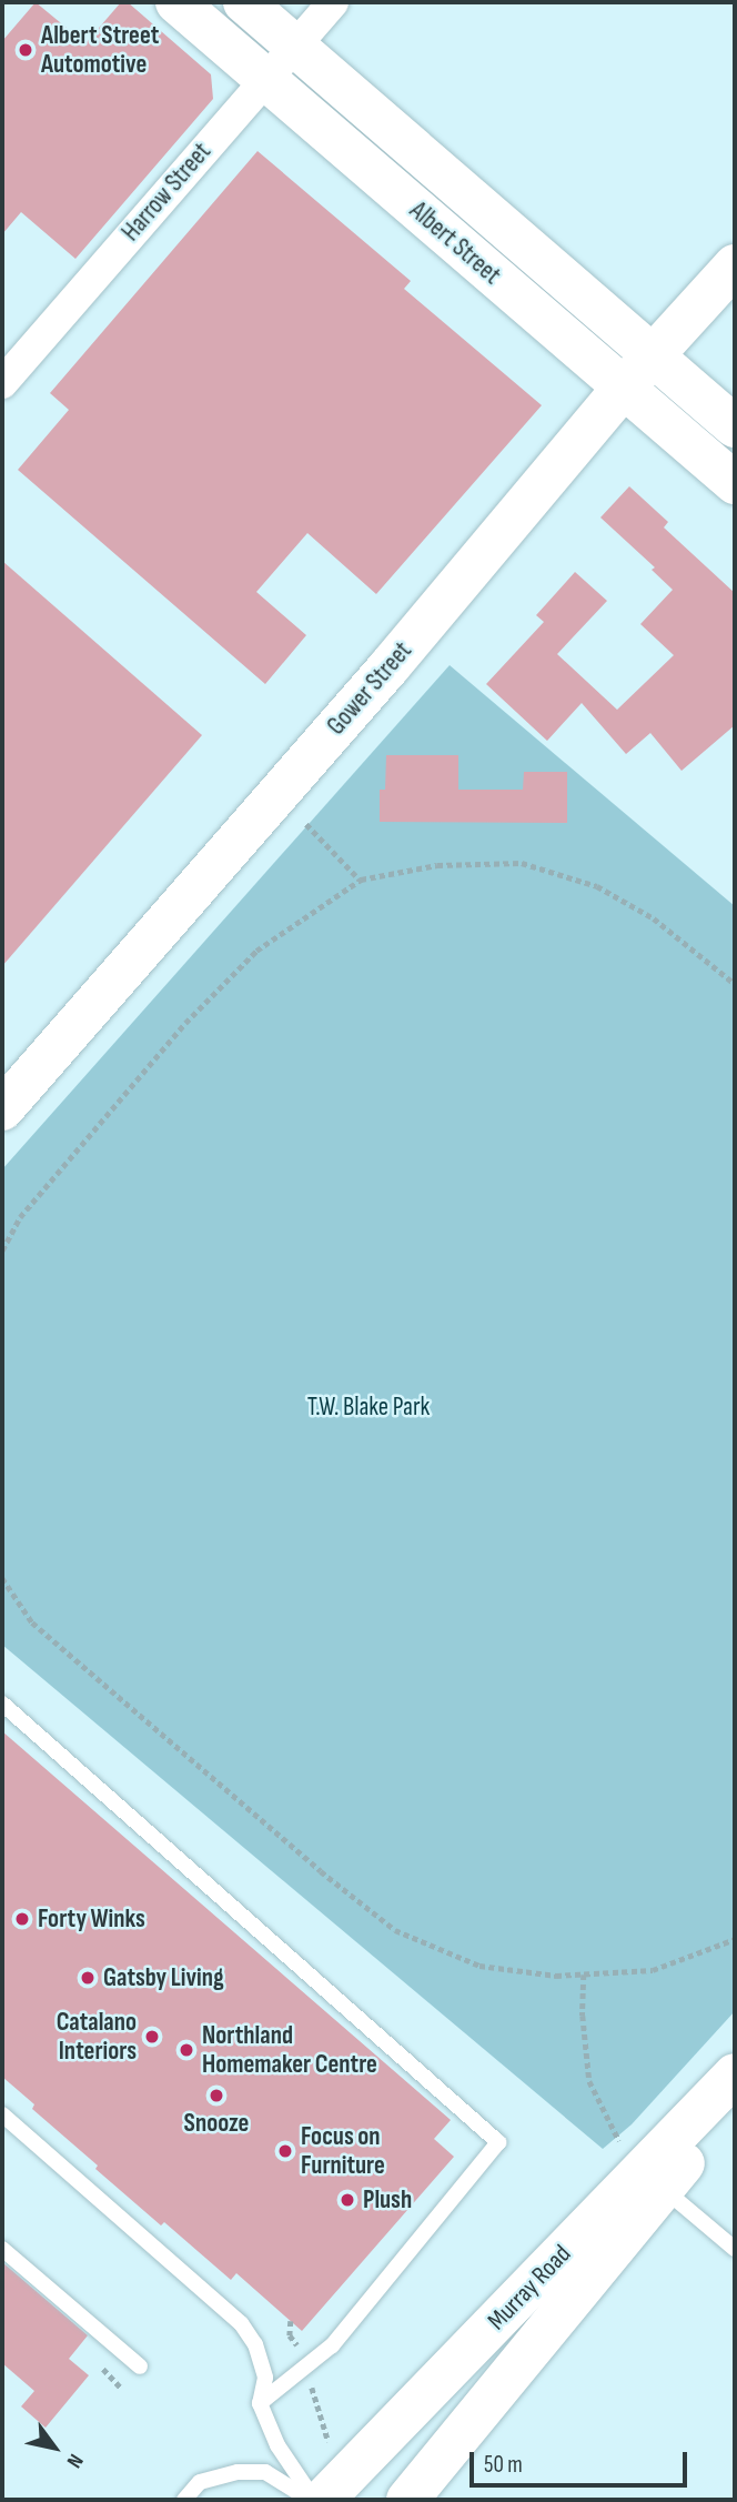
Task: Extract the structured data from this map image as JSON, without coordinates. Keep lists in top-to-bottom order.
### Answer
{
  "streets": {
    "main road": ["Albert Street", "Gower Street", "Murray Road"],
    "street": ["Harrow Street"]
  },
  "crossings": [
    ["Harrow Street", "Albert Street"],
    ["Albert Street", "Gower Street"]
  ],
  "parks": ["T.W. Blake Park"],
  "places": [
    "Albert Street Automotive",
    "Forty Winks",
    "Gatsby Living",
    "Catalano Interiors",
    "Northland Homemaker Centre",
    "Snooze",
    "Focus on Furniture",
    "Plush"
  ],
  "scale_bar": "50 m",
  "north": "bottom right"
}
